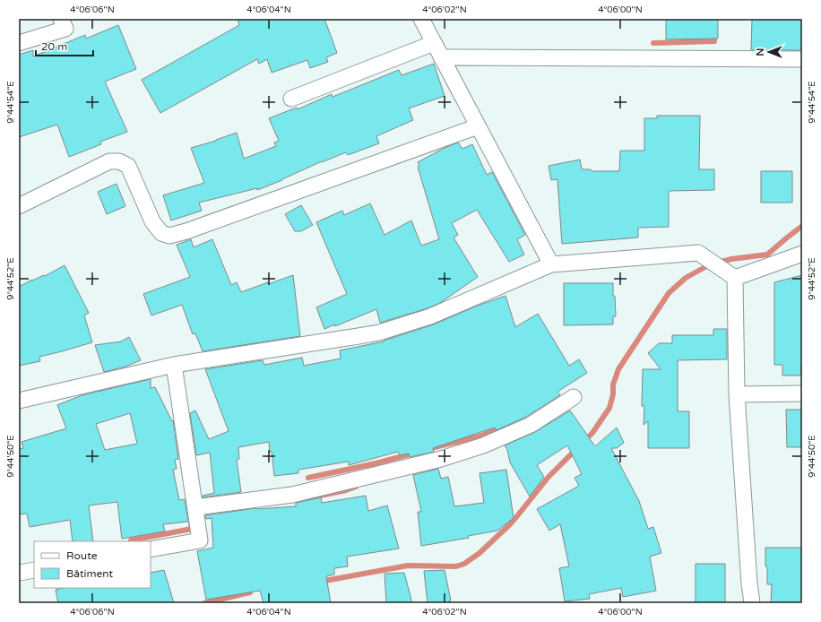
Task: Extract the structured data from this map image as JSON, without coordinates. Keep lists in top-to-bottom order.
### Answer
{
  "legend": ["Route", "Bâtiment"],
  "scale_bar": "20 m",
  "north": "left",
  "coordinates": [
    "4°06'06\"N",
    "4°06'04\"N",
    "4°06'02\"N",
    "4°06'00\"N",
    "9°44'54\"E",
    "9°44'52\"E",
    "9°44'50\"E"
  ]
}
